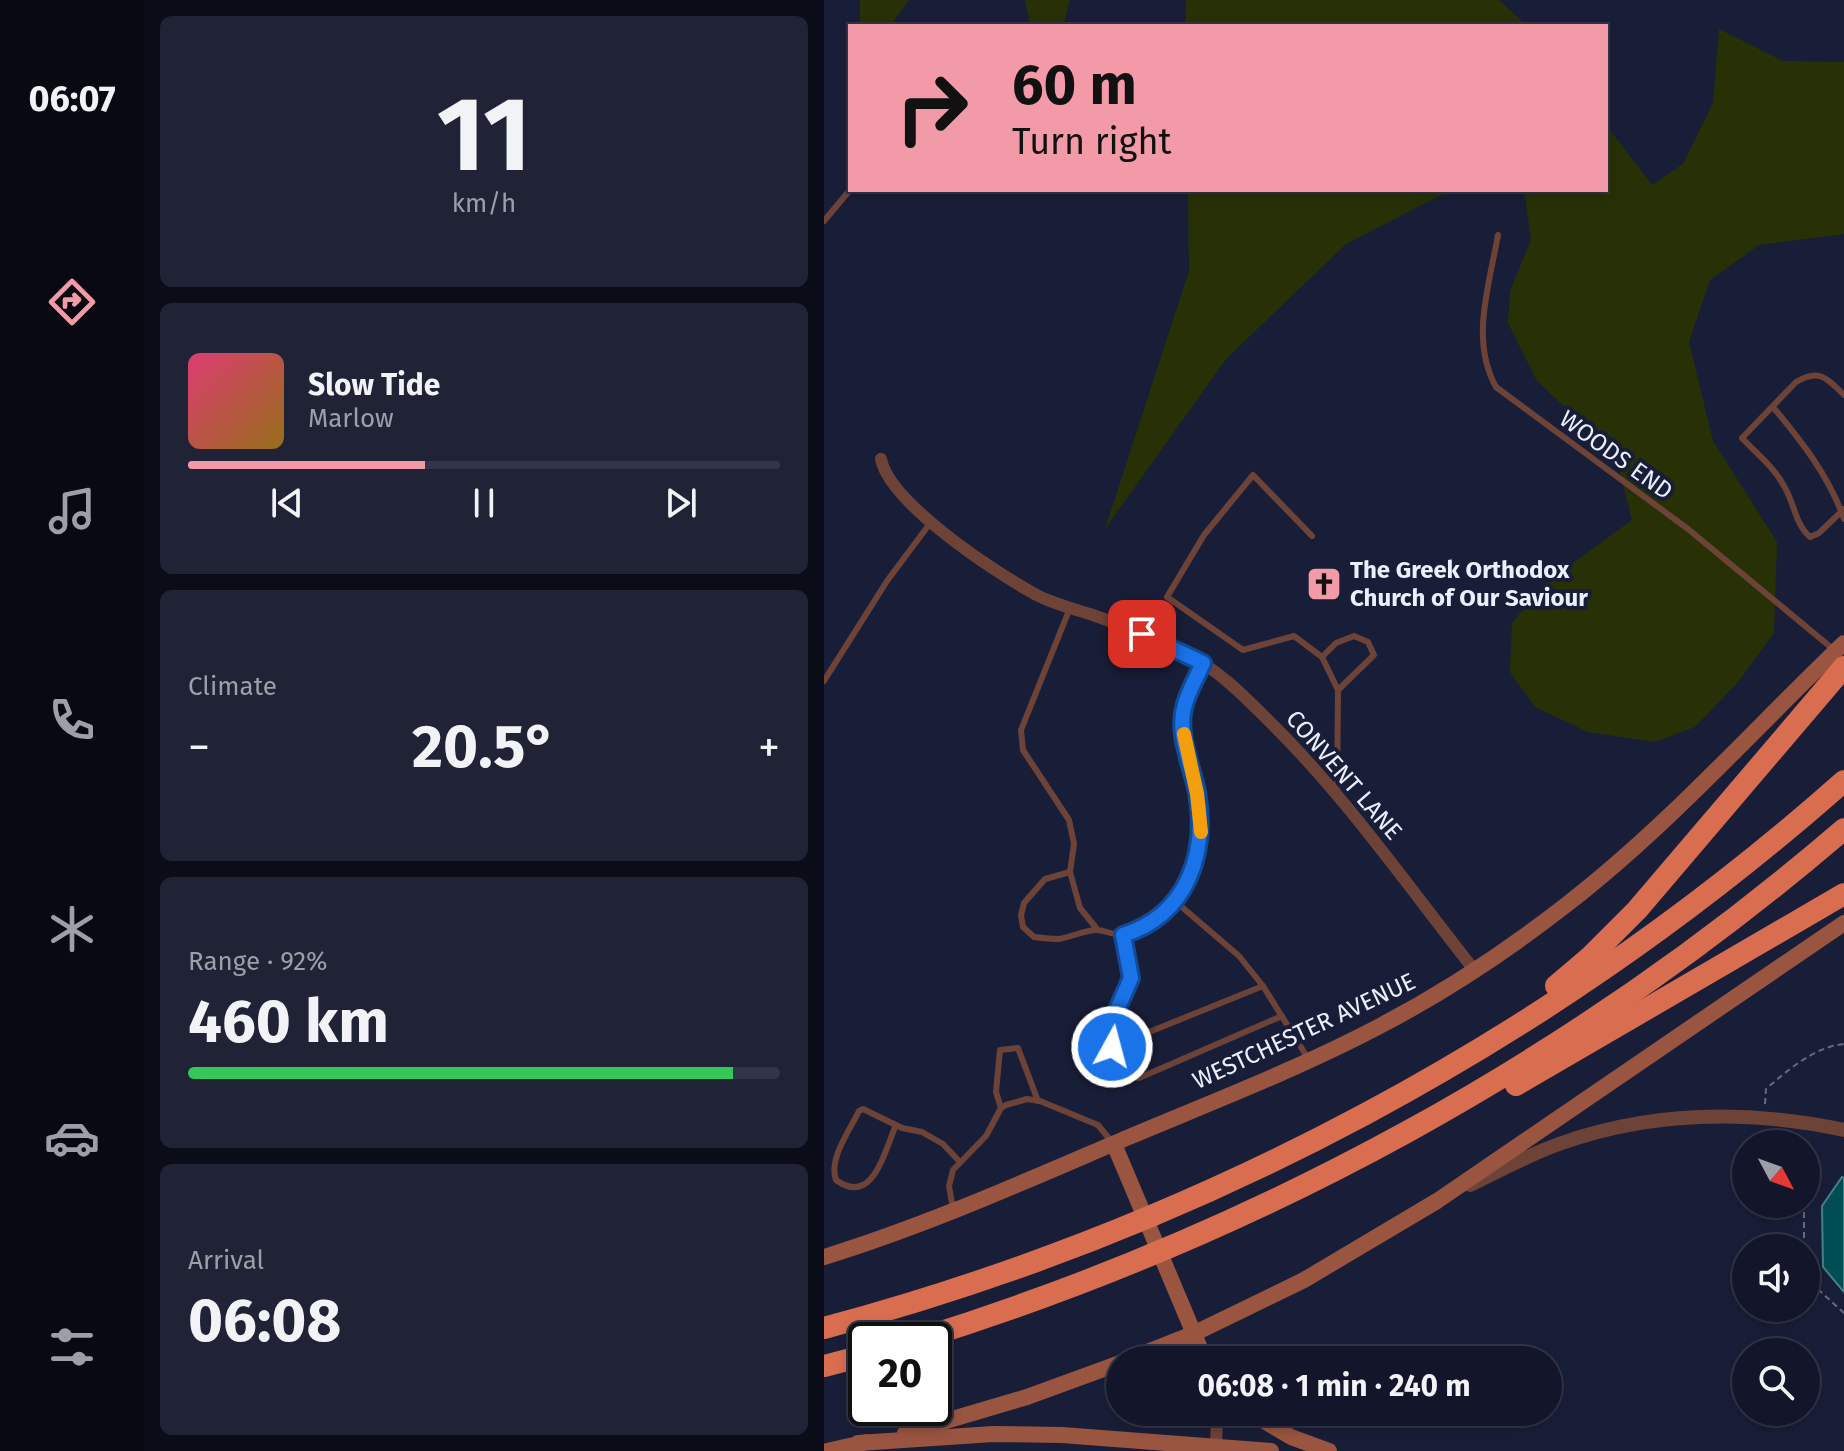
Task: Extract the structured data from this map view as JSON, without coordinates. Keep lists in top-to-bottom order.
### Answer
{
  "streets": {
    "main road": ["WESTCHESTER AVENUE"],
    "street": ["CONVENT LANE"],
    "lane": ["WOODS END"]
  },
  "crossings": [
    ["WOODS END", "WESTCHESTER AVENUE"],
    ["CONVENT LANE", "WESTCHESTER AVENUE"]
  ],
  "places": {
    "church": ["The Greek Orthodox Church of Our Saviour"]
  },
  "north": "bottom right",
  "page": {
    "tabs": "06:07",
    "tile": [
      ["11", "km/h"],
      "Climate",
      ["Range · 92%", "460 km"],
      ["Arrival", "06:08"]
    ],
    "turn": ["60 m", "Turn right"],
    "song": ["Slow Tide", "Marlow"],
    "heat": ["−", "20.5°", "+"],
    "limit": "20",
    "trip": "06:08 · 1 min · 240 m"
  }
}
